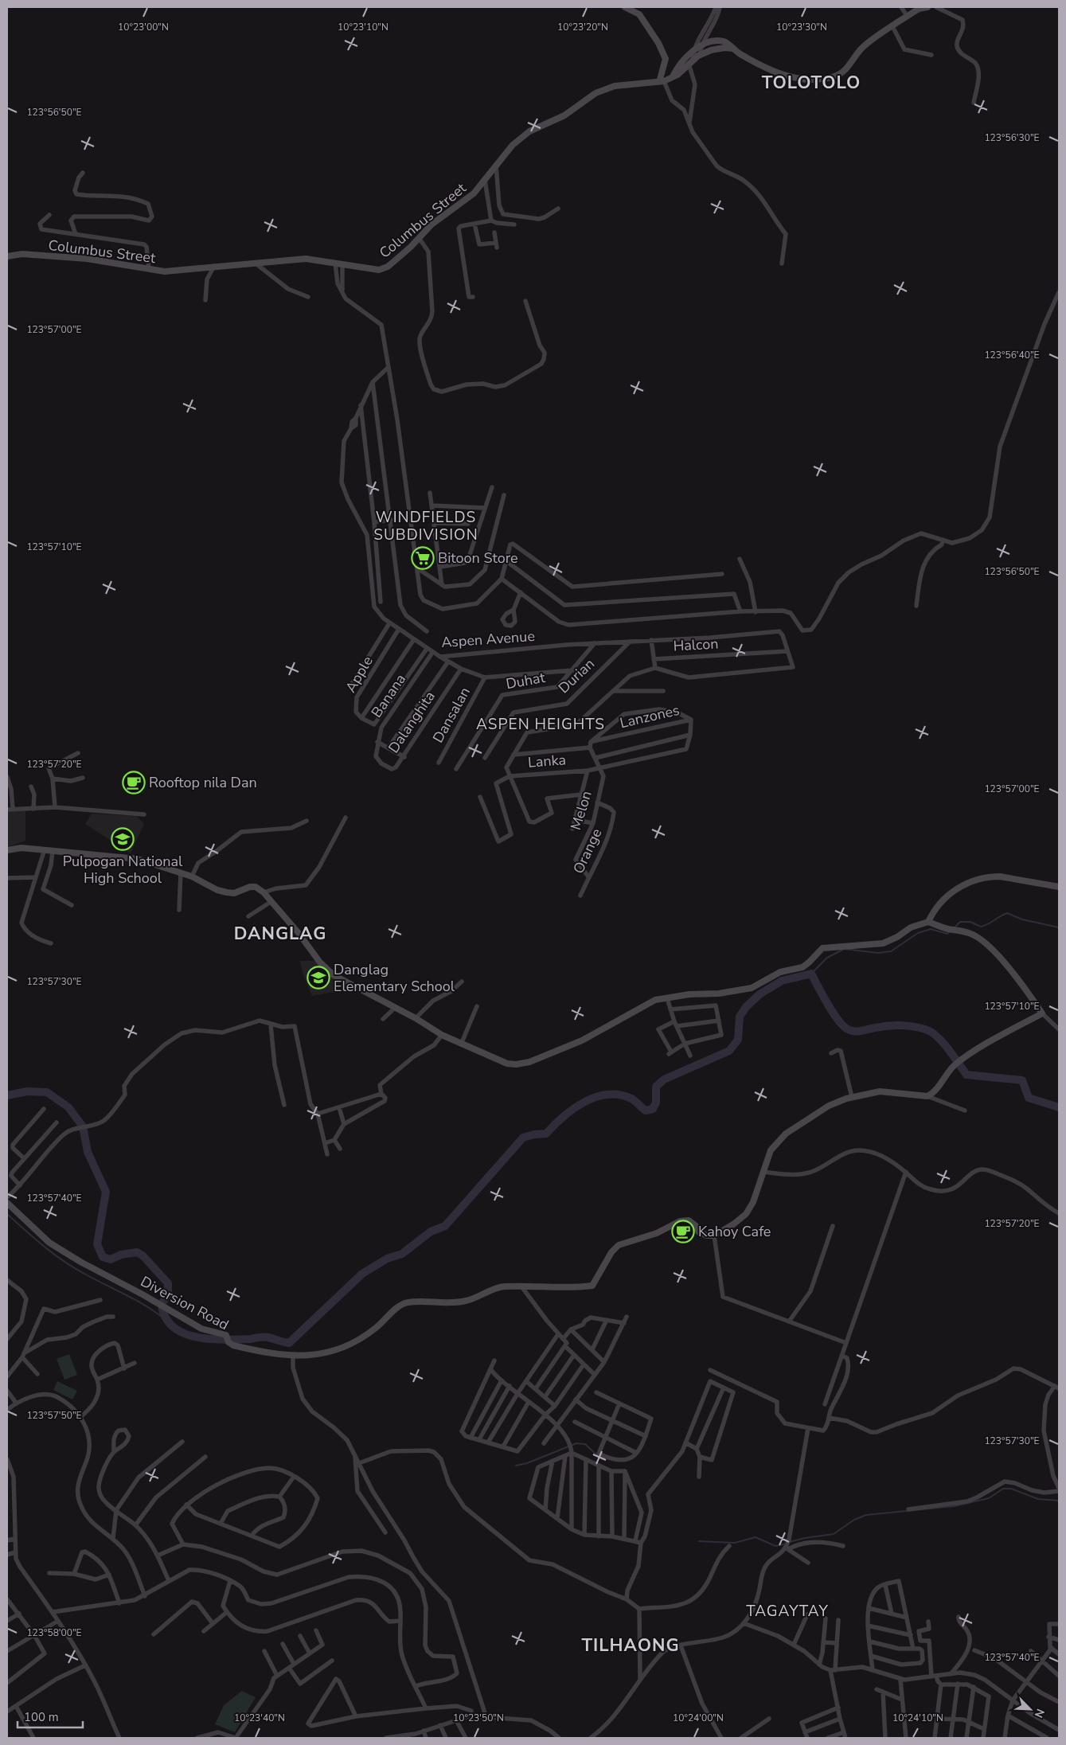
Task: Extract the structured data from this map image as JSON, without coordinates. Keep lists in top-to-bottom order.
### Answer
{
  "streets": {
    "street": [
      "Columbus Street",
      "Aspen Avenue",
      "Halcon",
      "Apple",
      "Durian",
      "Duhat",
      "Banana",
      "Dansalan",
      "Lanzones",
      "Dalanghita",
      "Lanka",
      "Melon",
      "Orange",
      "Diversion Road"
    ]
  },
  "crossings": [
    ["Aspen Avenue", "Halcon"],
    ["Aspen Avenue", "Apple"],
    ["Aspen Avenue", "Durian"],
    ["Aspen Avenue", "Duhat"],
    ["Aspen Avenue", "Banana"],
    ["Banana", "Dalanghita"],
    ["Lanzones", "Lanka"],
    ["Lanka", "Melon"],
    ["Melon", "Orange"]
  ],
  "districts": [
    "TOLOTOLO",
    "WINDFIELDS SUBDIVISION",
    "ASPEN HEIGHTS",
    "DANGLAG",
    "TAGAYTAY",
    "TILHAONG"
  ],
  "places": {
    "supermarket": ["Bitoon Store"],
    "cafe": ["Rooftop nila Dan", "Kahoy Cafe"],
    "school or university": ["Pulpogan National High School", "Danglag Elementary School"]
  },
  "scale_bar": "100 m",
  "north": "bottom right",
  "coordinates": [
    "10°23'00\"N",
    "10°23'10\"N",
    "10°23'20\"N",
    "10°23'30\"N",
    "123°56'50\"E",
    "123°56'30\"E",
    "123°57'00\"E",
    "123°56'40\"E",
    "123°57'10\"E",
    "123°57'20\"E",
    "123°57'30\"E",
    "123°57'40\"E",
    "123°57'50\"E",
    "123°58'00\"E",
    "10°23'40\"N",
    "10°23'50\"N",
    "10°24'00\"N",
    "10°24'10\"N"
  ]
}
